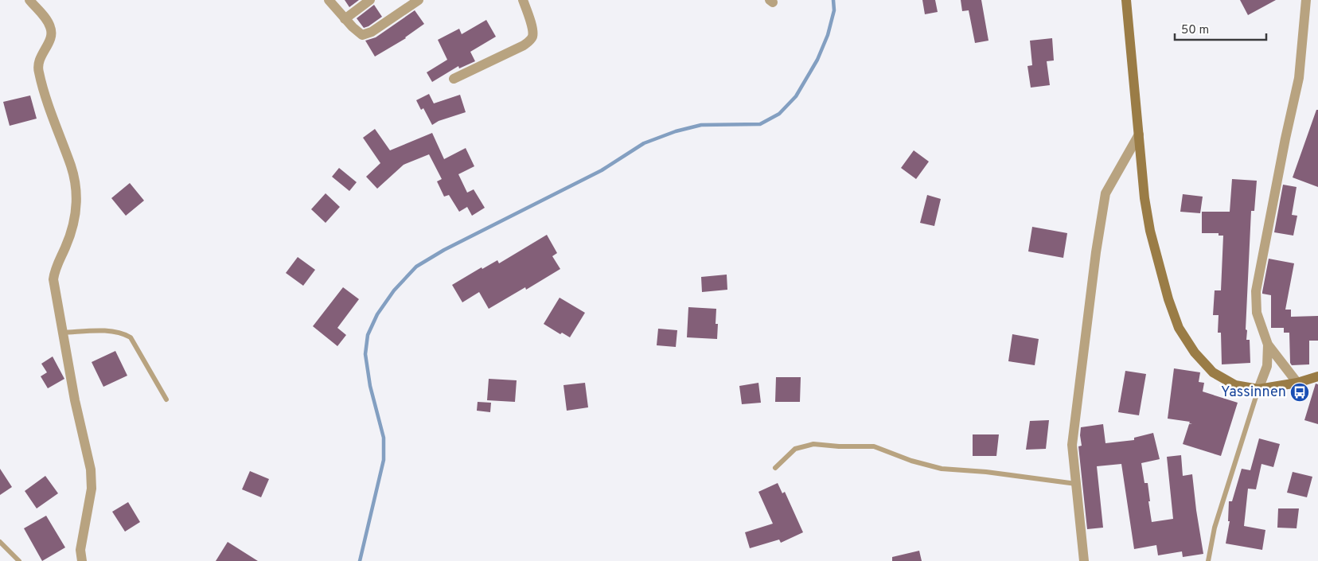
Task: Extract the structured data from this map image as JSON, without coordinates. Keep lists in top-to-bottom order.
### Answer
{
  "places": {
    "bus stop": ["Yassinnen"]
  },
  "scale_bar": "50 m"
}
